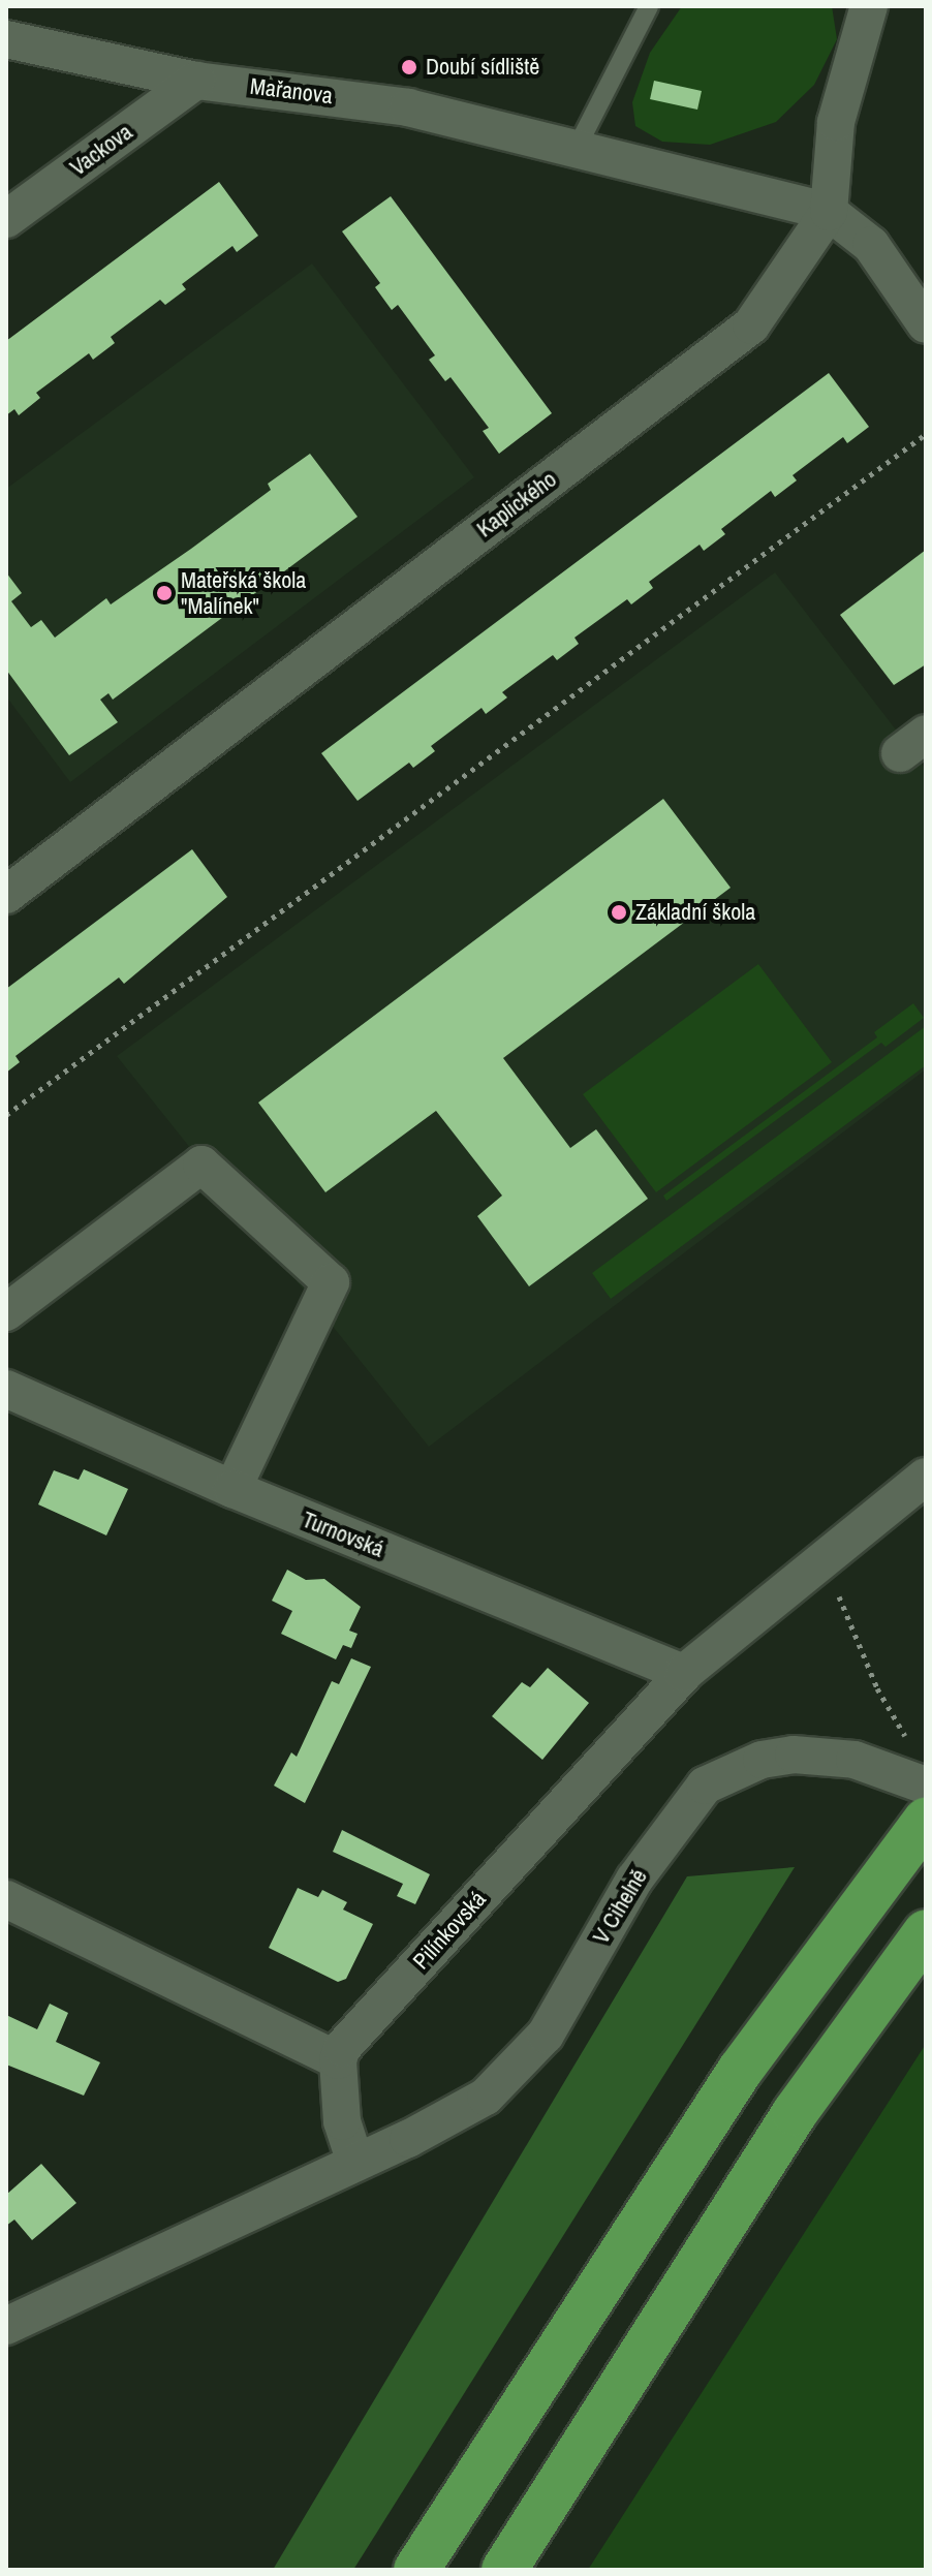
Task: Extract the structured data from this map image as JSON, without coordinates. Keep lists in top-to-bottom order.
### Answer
{
  "streets": {
    "street": [
      "Mařanova",
      "Vackova",
      "Kaplického",
      "Turnovská",
      "V Cihelně",
      "Pilínkovská"
    ]
  },
  "crossings": [
    ["Mařanova", "Vackova"],
    ["Mařanova", "Kaplického"],
    ["Turnovská", "Pilínkovská"]
  ],
  "places": ["Doubí sídliště", "Mateřská škola \"Malínek\"", "Základní škola"]
}
